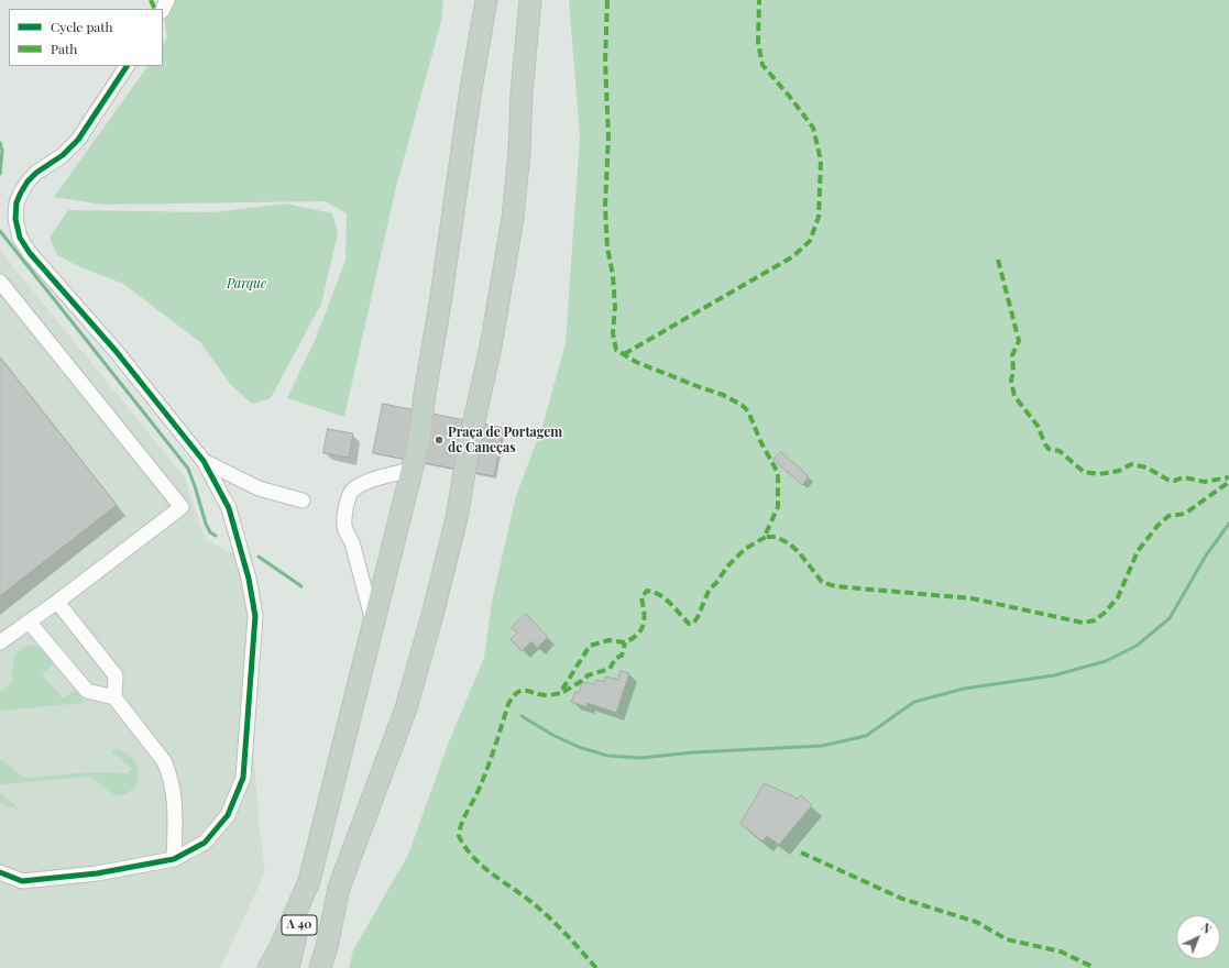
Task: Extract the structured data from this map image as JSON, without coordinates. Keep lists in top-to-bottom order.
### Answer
{
  "streets": {
    "highway": ["A 40"]
  },
  "parks": ["Parque"],
  "places": ["Praça de Portagem de Caneças"],
  "legend": ["Cycle path", "Path"],
  "north": "top right"
}
